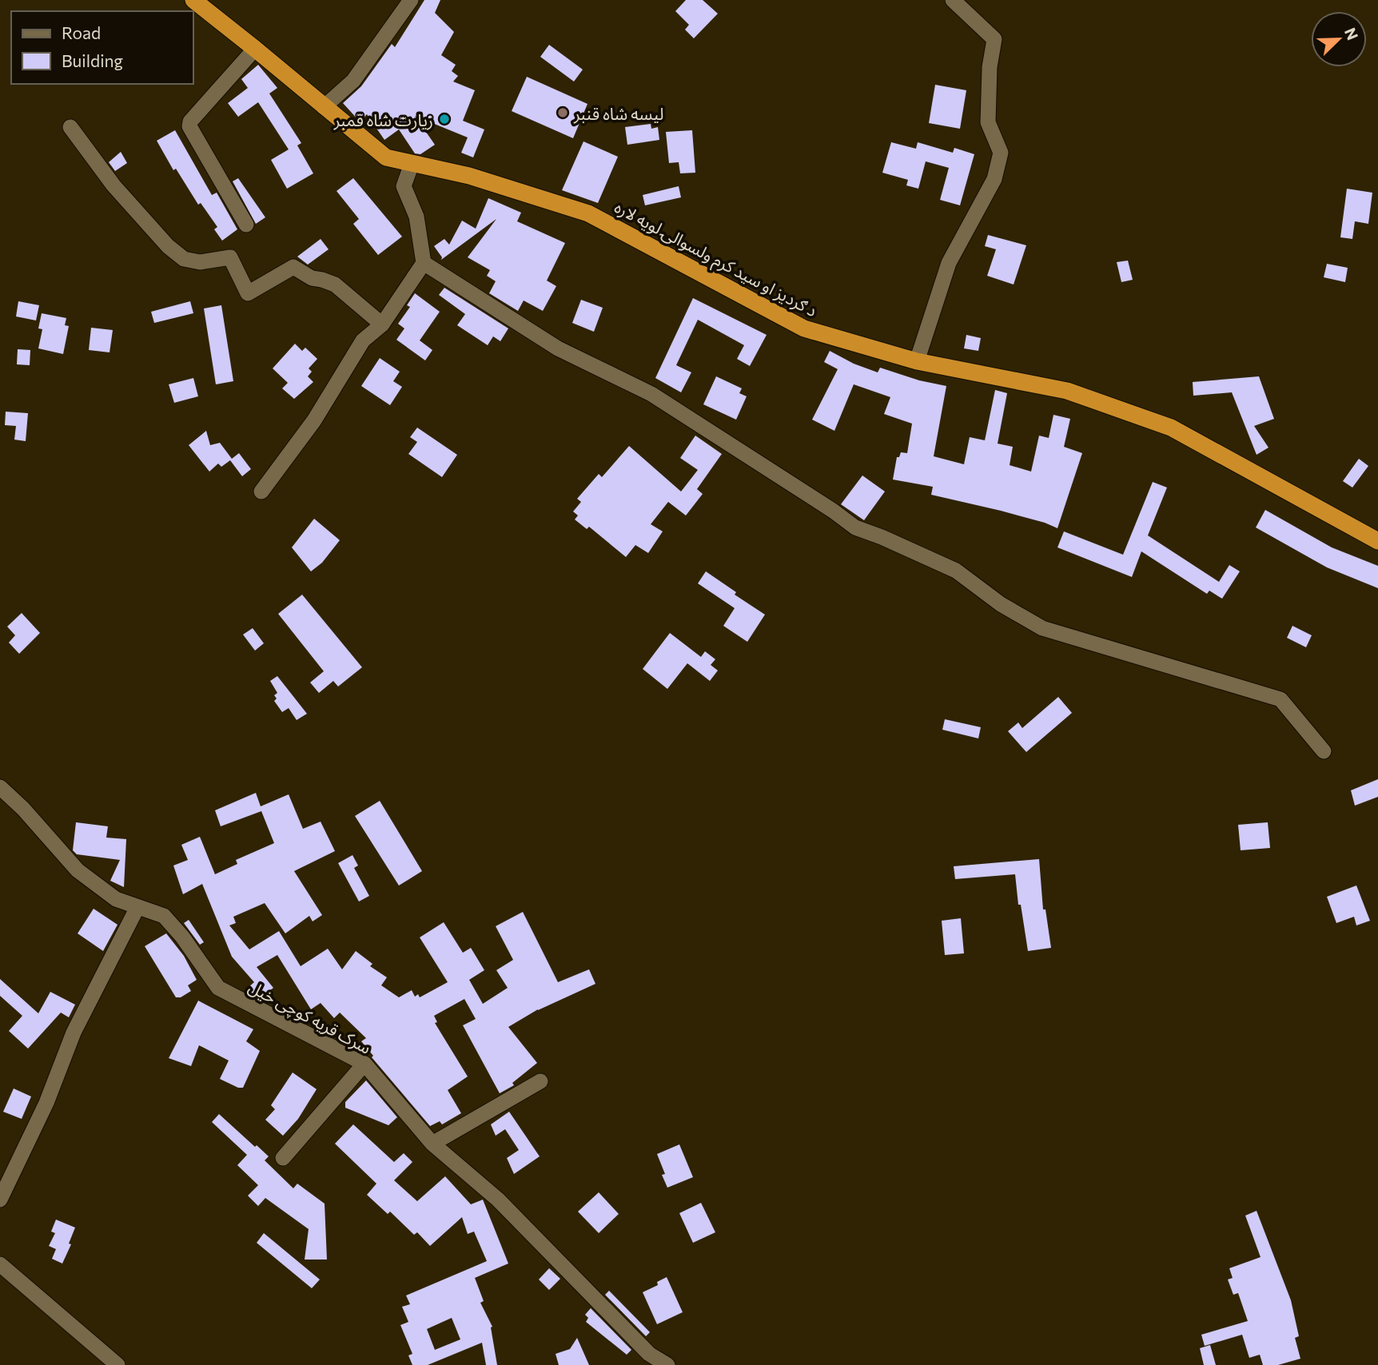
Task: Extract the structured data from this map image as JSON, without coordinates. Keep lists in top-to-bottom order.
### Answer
{
  "streets": {
    "highway": ["د ګردیز او سید کرم ولسوالۍ لویه لاره"],
    "street": ["سرک قریه کوچی خیل"]
  },
  "places": ["لیسه شاه قنبر", "زیارت شاه قمبر"],
  "legend": ["Road", "Building"],
  "north": "top right"
}
